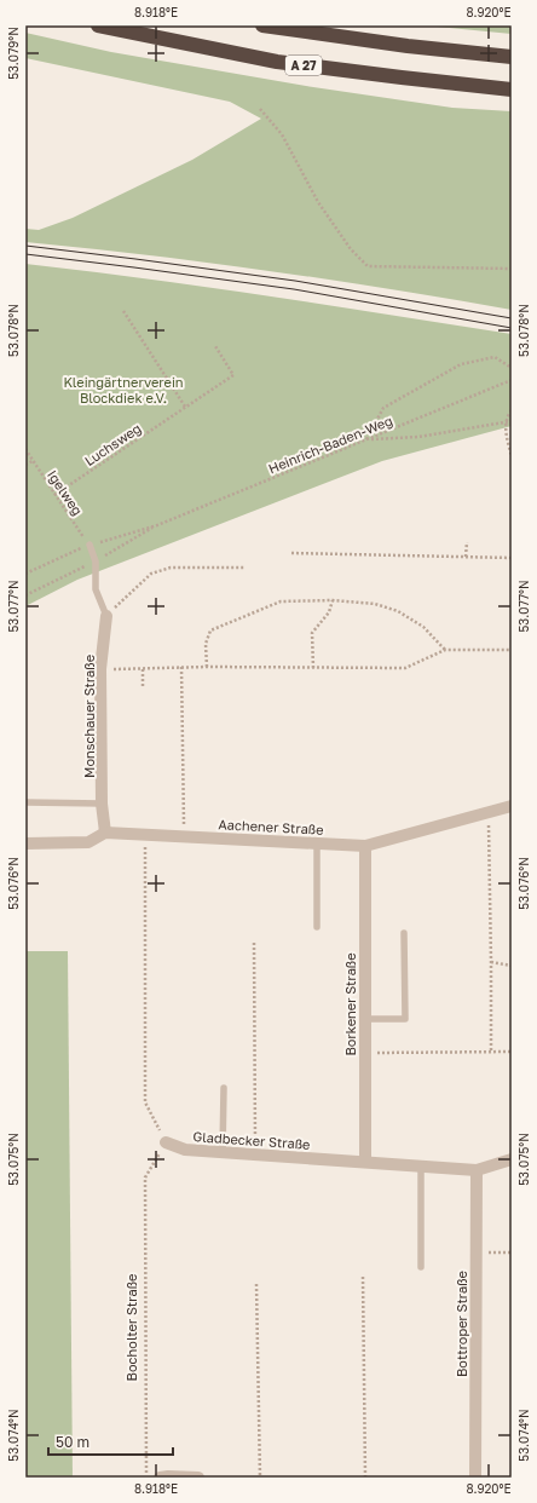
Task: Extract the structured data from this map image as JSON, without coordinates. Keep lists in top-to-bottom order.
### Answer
{
  "streets": {
    "highway": ["A 27"],
    "street": [
      "Monschauer Straße",
      "Aachener Straße",
      "Borkener Straße",
      "Gladbecker Straße",
      "Bottroper Straße"
    ],
    "path": [
      "Luchsweg",
      "Heinrich-Baden-Weg",
      "Igelweg",
      "Bocholter Straße"
    ]
  },
  "crossings": [
    ["Luchsweg", "Igelweg"],
    ["Monschauer Straße", "Aachener Straße"],
    ["Aachener Straße", "Borkener Straße"],
    ["Borkener Straße", "Gladbecker Straße"],
    ["Gladbecker Straße", "Bottroper Straße"],
    ["Gladbecker Straße", "Bocholter Straße"]
  ],
  "parks": ["Kleingärtnerverein Blockdiek e.V."],
  "scale_bar": "50 m",
  "coordinates": [
    "8.918°E",
    "8.920°E",
    "53.079°N",
    "53.078°N",
    "53.077°N",
    "53.076°N",
    "53.075°N",
    "53.074°N"
  ]
}
